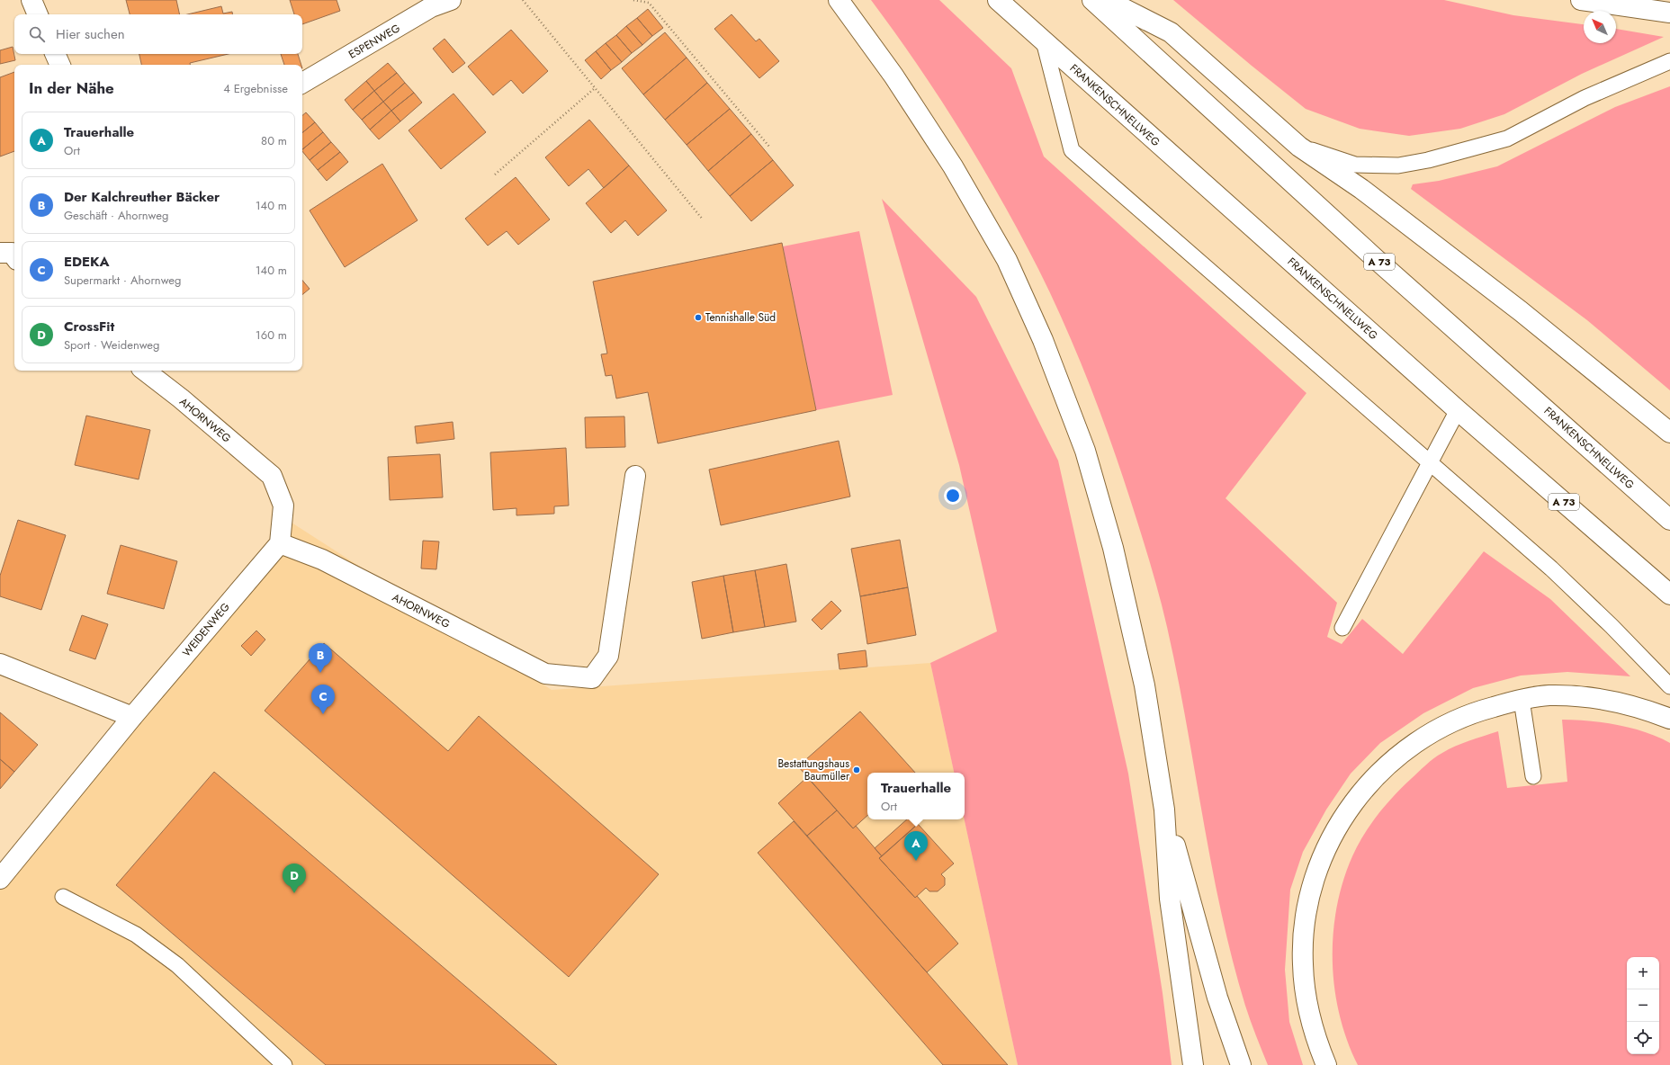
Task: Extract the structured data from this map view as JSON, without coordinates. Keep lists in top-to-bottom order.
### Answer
{
  "streets": {
    "main road": [
      "ESPENWEG",
      "FRANKENSCHNELLWEG",
      "A 73",
      "AHORNWEG",
      "WEIDENWEG"
    ]
  },
  "crossings": [
    ["AHORNWEG", "WEIDENWEG"]
  ],
  "places": ["Tennishalle Süd", "Bestattungshaus Baumüller"],
  "north": "top left",
  "page": {
    "search": "Hier suchen",
    "heading": ["In der Nähe", "4 Ergebnisse"],
    "list": [
      {
        "mark": "A",
        "name": "Trauerhalle",
        "note": "Ort",
        "value": "80 m"
      },
      {
        "mark": "B",
        "name": "Der Kalchreuther Bäcker",
        "note": "Geschäft · Ahornweg",
        "value": "140 m"
      },
      {
        "mark": "C",
        "name": "EDEKA",
        "note": "Supermarkt · Ahornweg",
        "value": "140 m"
      },
      {
        "mark": "D",
        "name": "CrossFit",
        "note": "Sport · Weidenweg",
        "value": "160 m"
      }
    ],
    "pins": [
      "B",
      "C",
      "A",
      "D"
    ],
    "popup": ["Trauerhalle", "Ort"],
    "map_buttons": ["+", "−"]
  }
}
